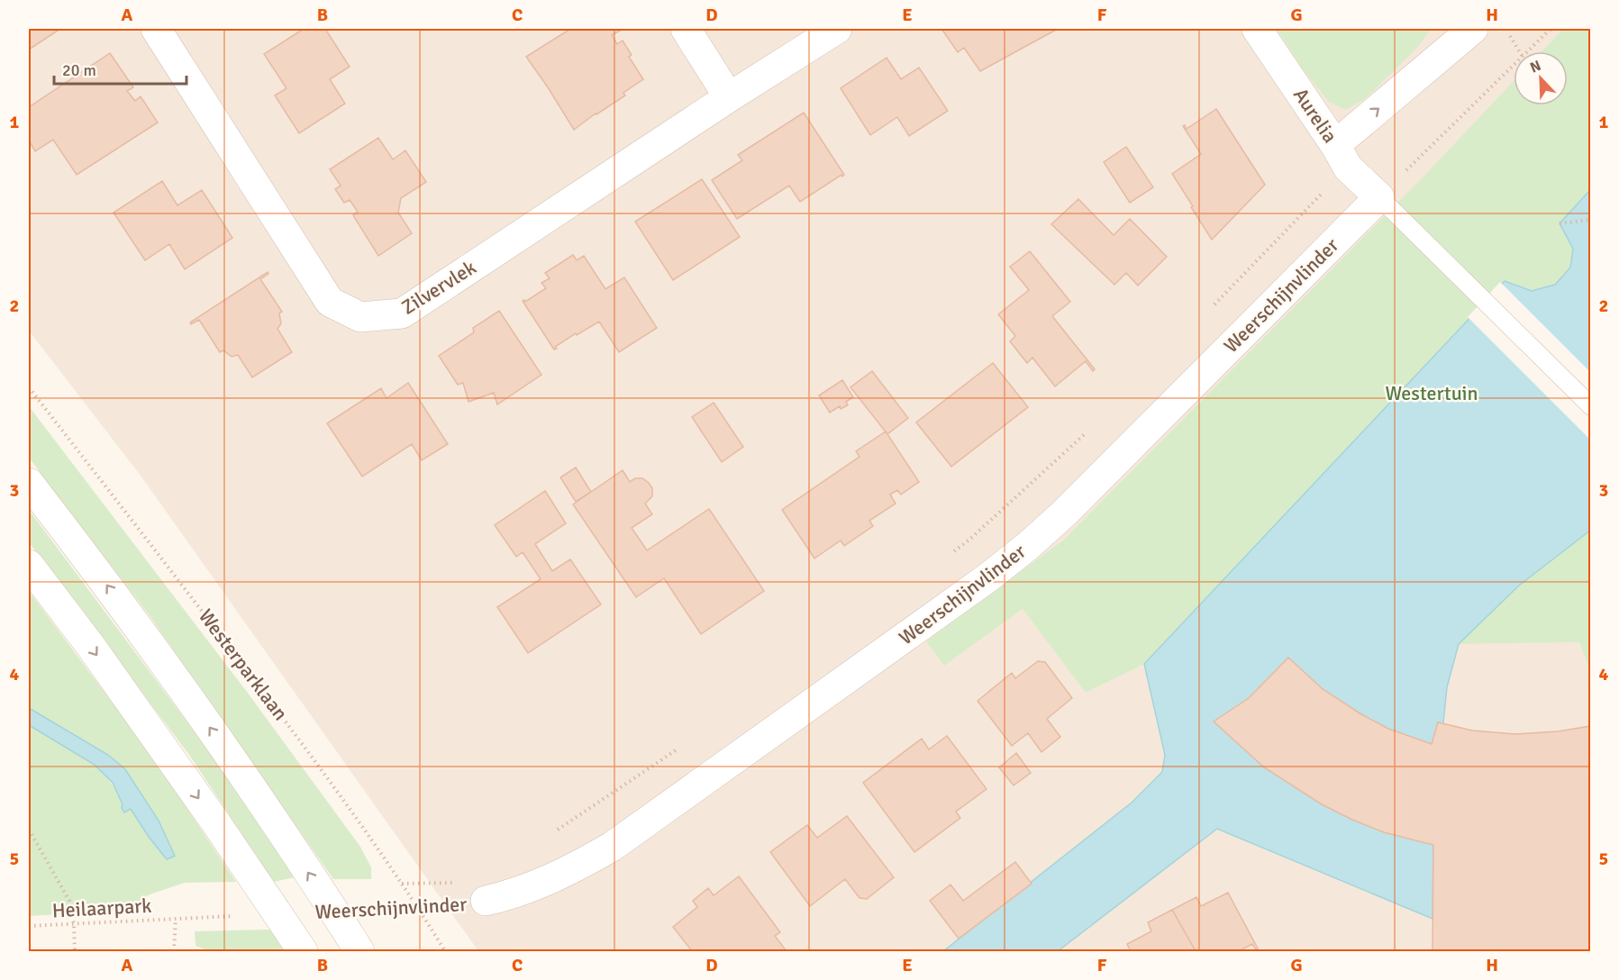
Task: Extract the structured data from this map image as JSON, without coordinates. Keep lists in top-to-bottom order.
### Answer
{
  "streets": {
    "street": ["Aurelia", "Zilvervlek", "Weerschijnvlinder"],
    "path": ["Westerparklaan", "Heilaarpark"]
  },
  "crossings": [
    ["Aurelia", "Weerschijnvlinder"],
    ["Weerschijnvlinder", "Westerparklaan"]
  ],
  "parks": ["Westertuin"],
  "scale_bar": "20 m",
  "north": "top left",
  "grid": {
    "columns": [
      "A",
      "B",
      "C",
      "D",
      "E",
      "F",
      "G",
      "H"
    ],
    "rows": [
      "1",
      "2",
      "3",
      "4",
      "5"
    ]
  }
}
